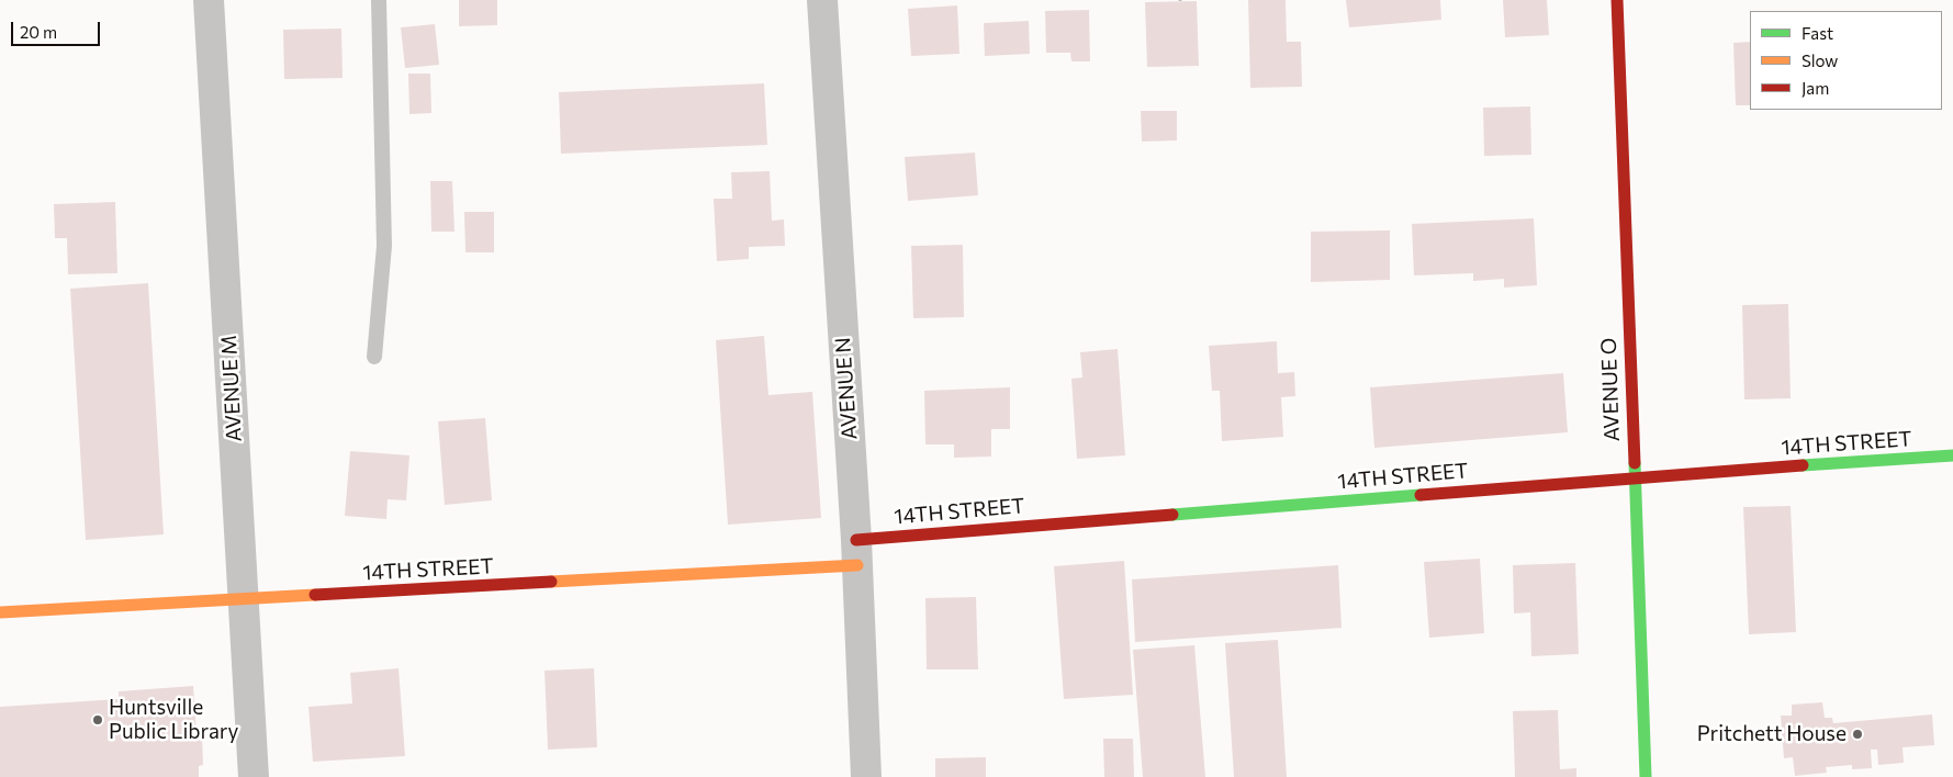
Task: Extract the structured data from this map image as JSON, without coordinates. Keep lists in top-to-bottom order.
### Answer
{
  "streets": {
    "street": [
      "AVENUE M",
      "AVENUE N",
      "AVENUE O",
      "14TH STREET"
    ]
  },
  "crossings": [
    ["AVENUE M", "14TH STREET"],
    ["AVENUE N", "14TH STREET"],
    ["AVENUE O", "14TH STREET"]
  ],
  "places": ["Huntsville Public Library", "Pritchett House"],
  "legend": ["Fast", "Slow", "Jam"],
  "scale_bar": "20 m"
}
